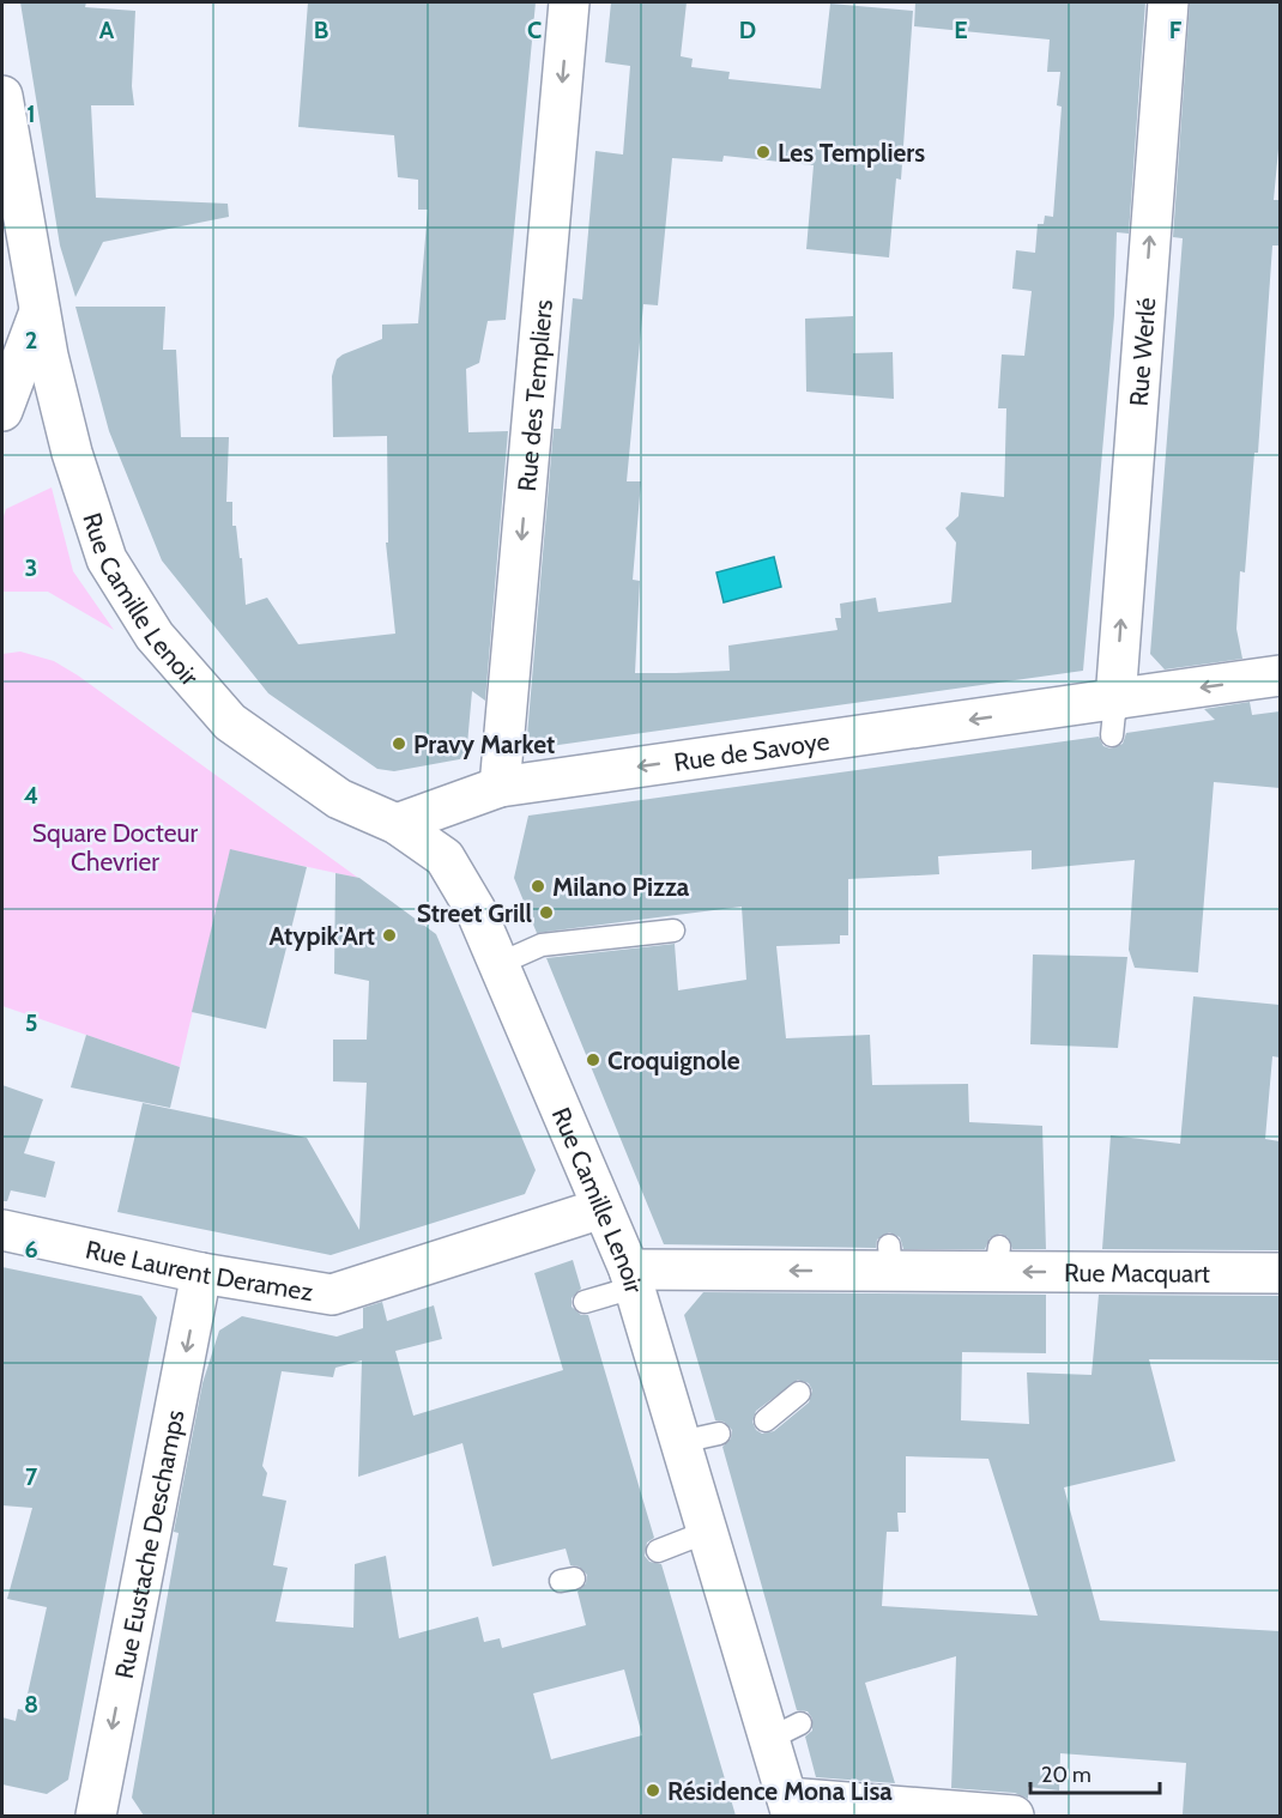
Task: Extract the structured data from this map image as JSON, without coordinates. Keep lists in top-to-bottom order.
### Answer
{
  "streets": {
    "street": [
      "Rue Werlé",
      "Rue des Templiers",
      "Rue Camille Lenoir",
      "Rue de Savoye",
      "Rue Laurent Deramez",
      "Rue Macquart",
      "Rue Eustache Deschamps"
    ]
  },
  "crossings": [
    ["Rue Werlé", "Rue de Savoye"],
    ["Rue des Templiers", "Rue de Savoye"],
    ["Rue Camille Lenoir", "Rue de Savoye"],
    ["Rue Camille Lenoir", "Rue Laurent Deramez"],
    ["Rue Camille Lenoir", "Rue Macquart"],
    ["Rue Laurent Deramez", "Rue Eustache Deschamps"]
  ],
  "one_way": [
    "Rue Werlé",
    "Rue des Templiers",
    "Rue de Savoye",
    "Rue Macquart",
    "Rue Eustache Deschamps"
  ],
  "parks": ["Square Docteur Chevrier"],
  "places": [
    "Les Templiers",
    "Pravy Market",
    "Milano Pizza",
    "Street Grill",
    "Atypik'Art",
    "Croquignole",
    "Résidence Mona Lisa"
  ],
  "scale_bar": "20 m",
  "grid": {
    "columns": [
      "A",
      "B",
      "C",
      "D",
      "E",
      "F"
    ],
    "rows": [
      "1",
      "2",
      "3",
      "4",
      "5",
      "6",
      "7",
      "8"
    ]
  }
}
